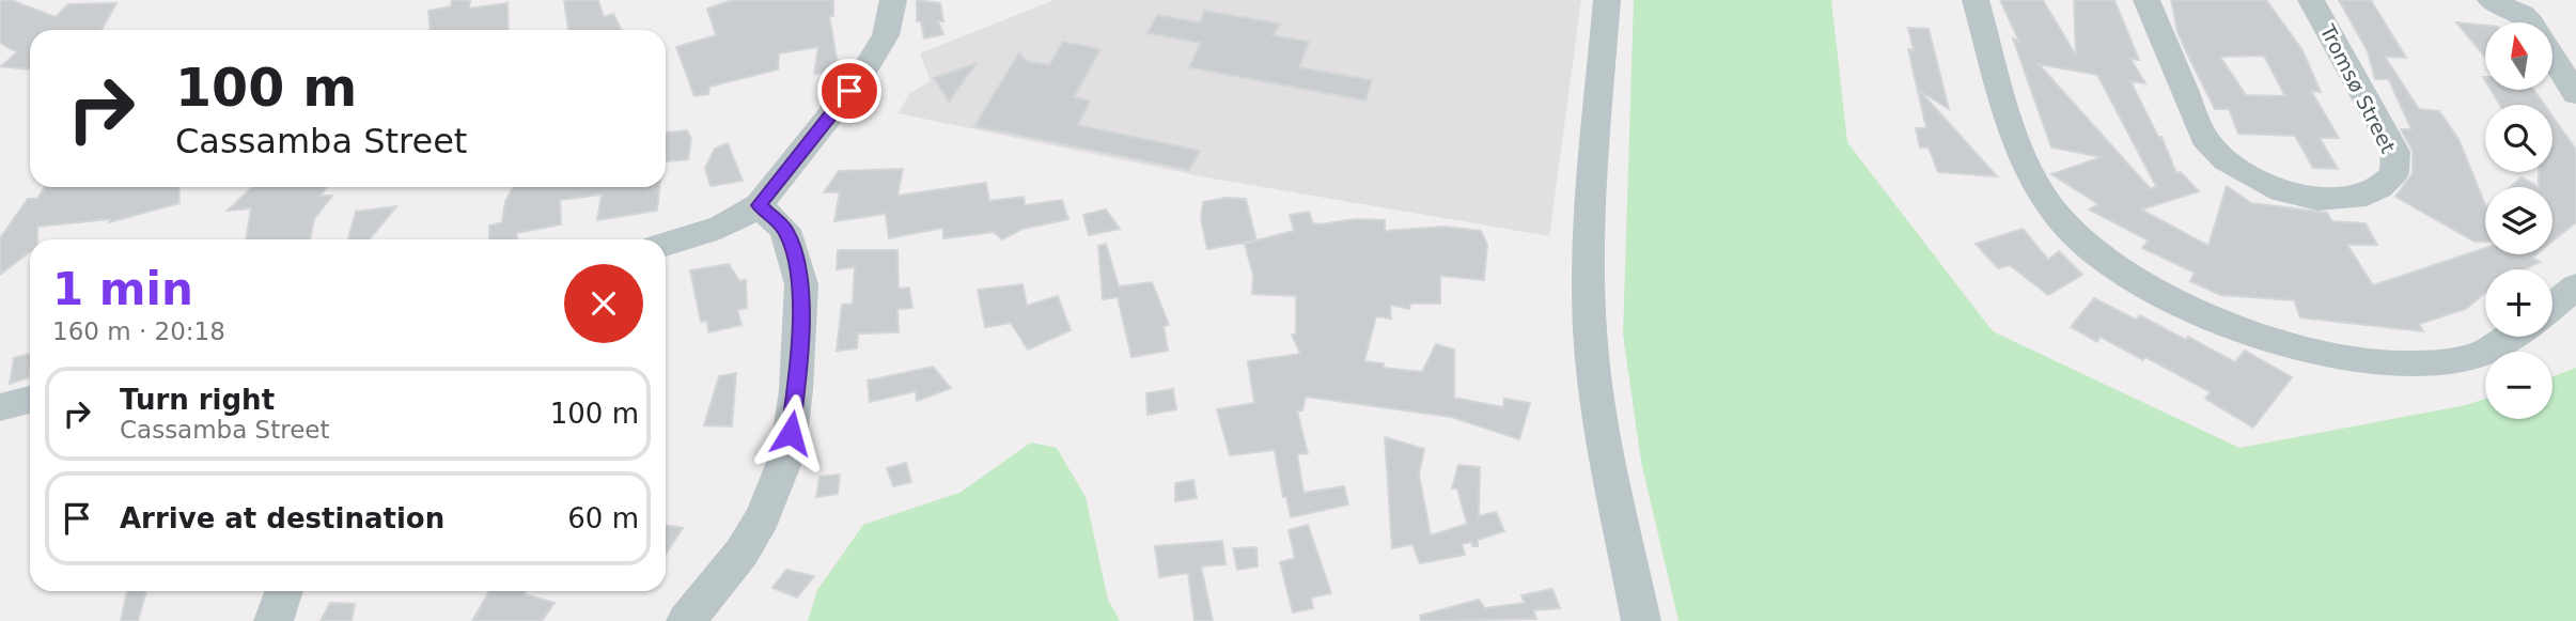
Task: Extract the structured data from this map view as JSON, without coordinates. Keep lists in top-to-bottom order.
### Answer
{
  "streets": {
    "street": ["Tromsø Street"]
  },
  "north": "top",
  "page": {
    "map_buttons": ["+", "−"],
    "turn": ["100 m", "Cassamba Street"],
    "heading": ["1 min", "160 m · 20:18"],
    "list": [
      {
        "name": "Turn right",
        "note": "Cassamba Street",
        "value": "100 m"
      },
      {
        "name": "Arrive at destination",
        "value": "60 m"
      }
    ]
  }
}
